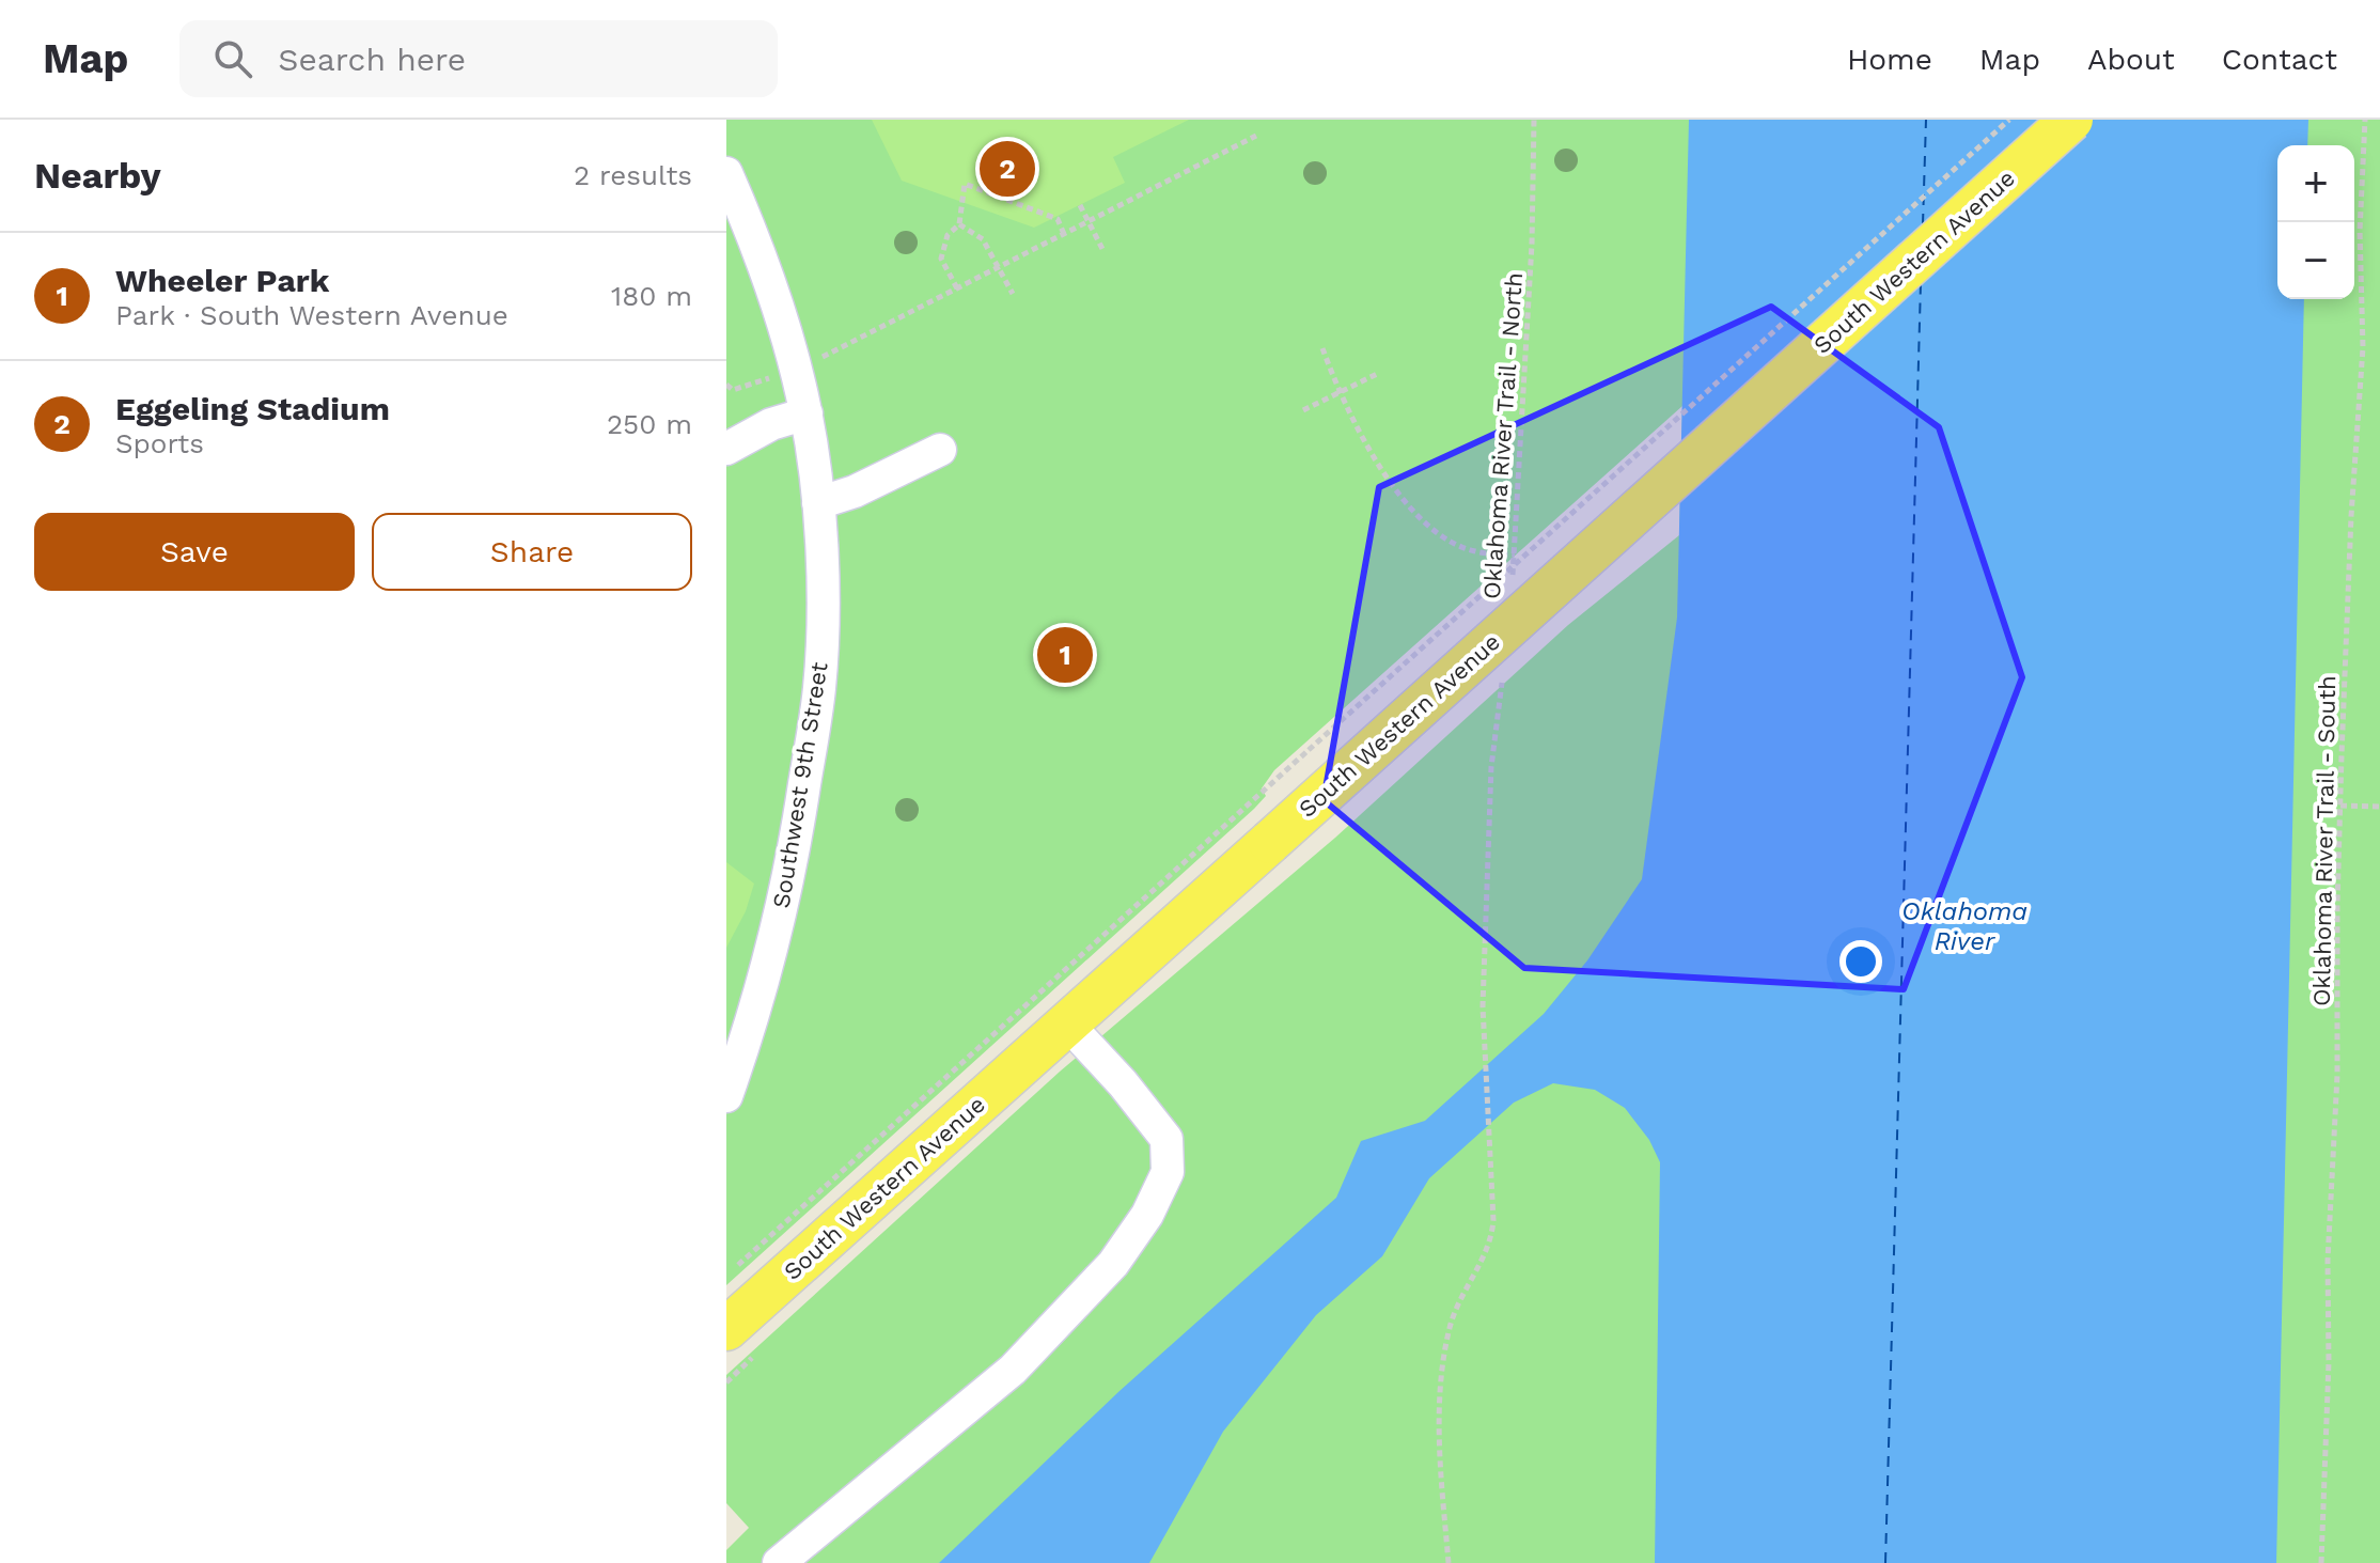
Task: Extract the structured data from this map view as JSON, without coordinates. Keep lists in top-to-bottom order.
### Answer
{
  "streets": {
    "main road": ["South Western Avenue"],
    "lane": ["Southwest 9th Street"],
    "path": ["Oklahoma River Trail - North", "Oklahoma River Trail - South"]
  },
  "water": ["Oklahoma River"],
  "page": {
    "header": "Map",
    "search": "Search here",
    "nav": [
      "Home",
      "Map",
      "About",
      "Contact"
    ],
    "heading": ["Nearby", "2 results"],
    "pins": ["2", "1"],
    "map_buttons": ["+", "−"],
    "list": [
      {
        "mark": "1",
        "name": "Wheeler Park",
        "note": "Park · South Western Avenue",
        "value": "180 m"
      },
      {
        "mark": "2",
        "name": "Eggeling Stadium",
        "note": "Sports",
        "value": "250 m"
      }
    ],
    "buttons": ["Save", "Share"]
  }
}
